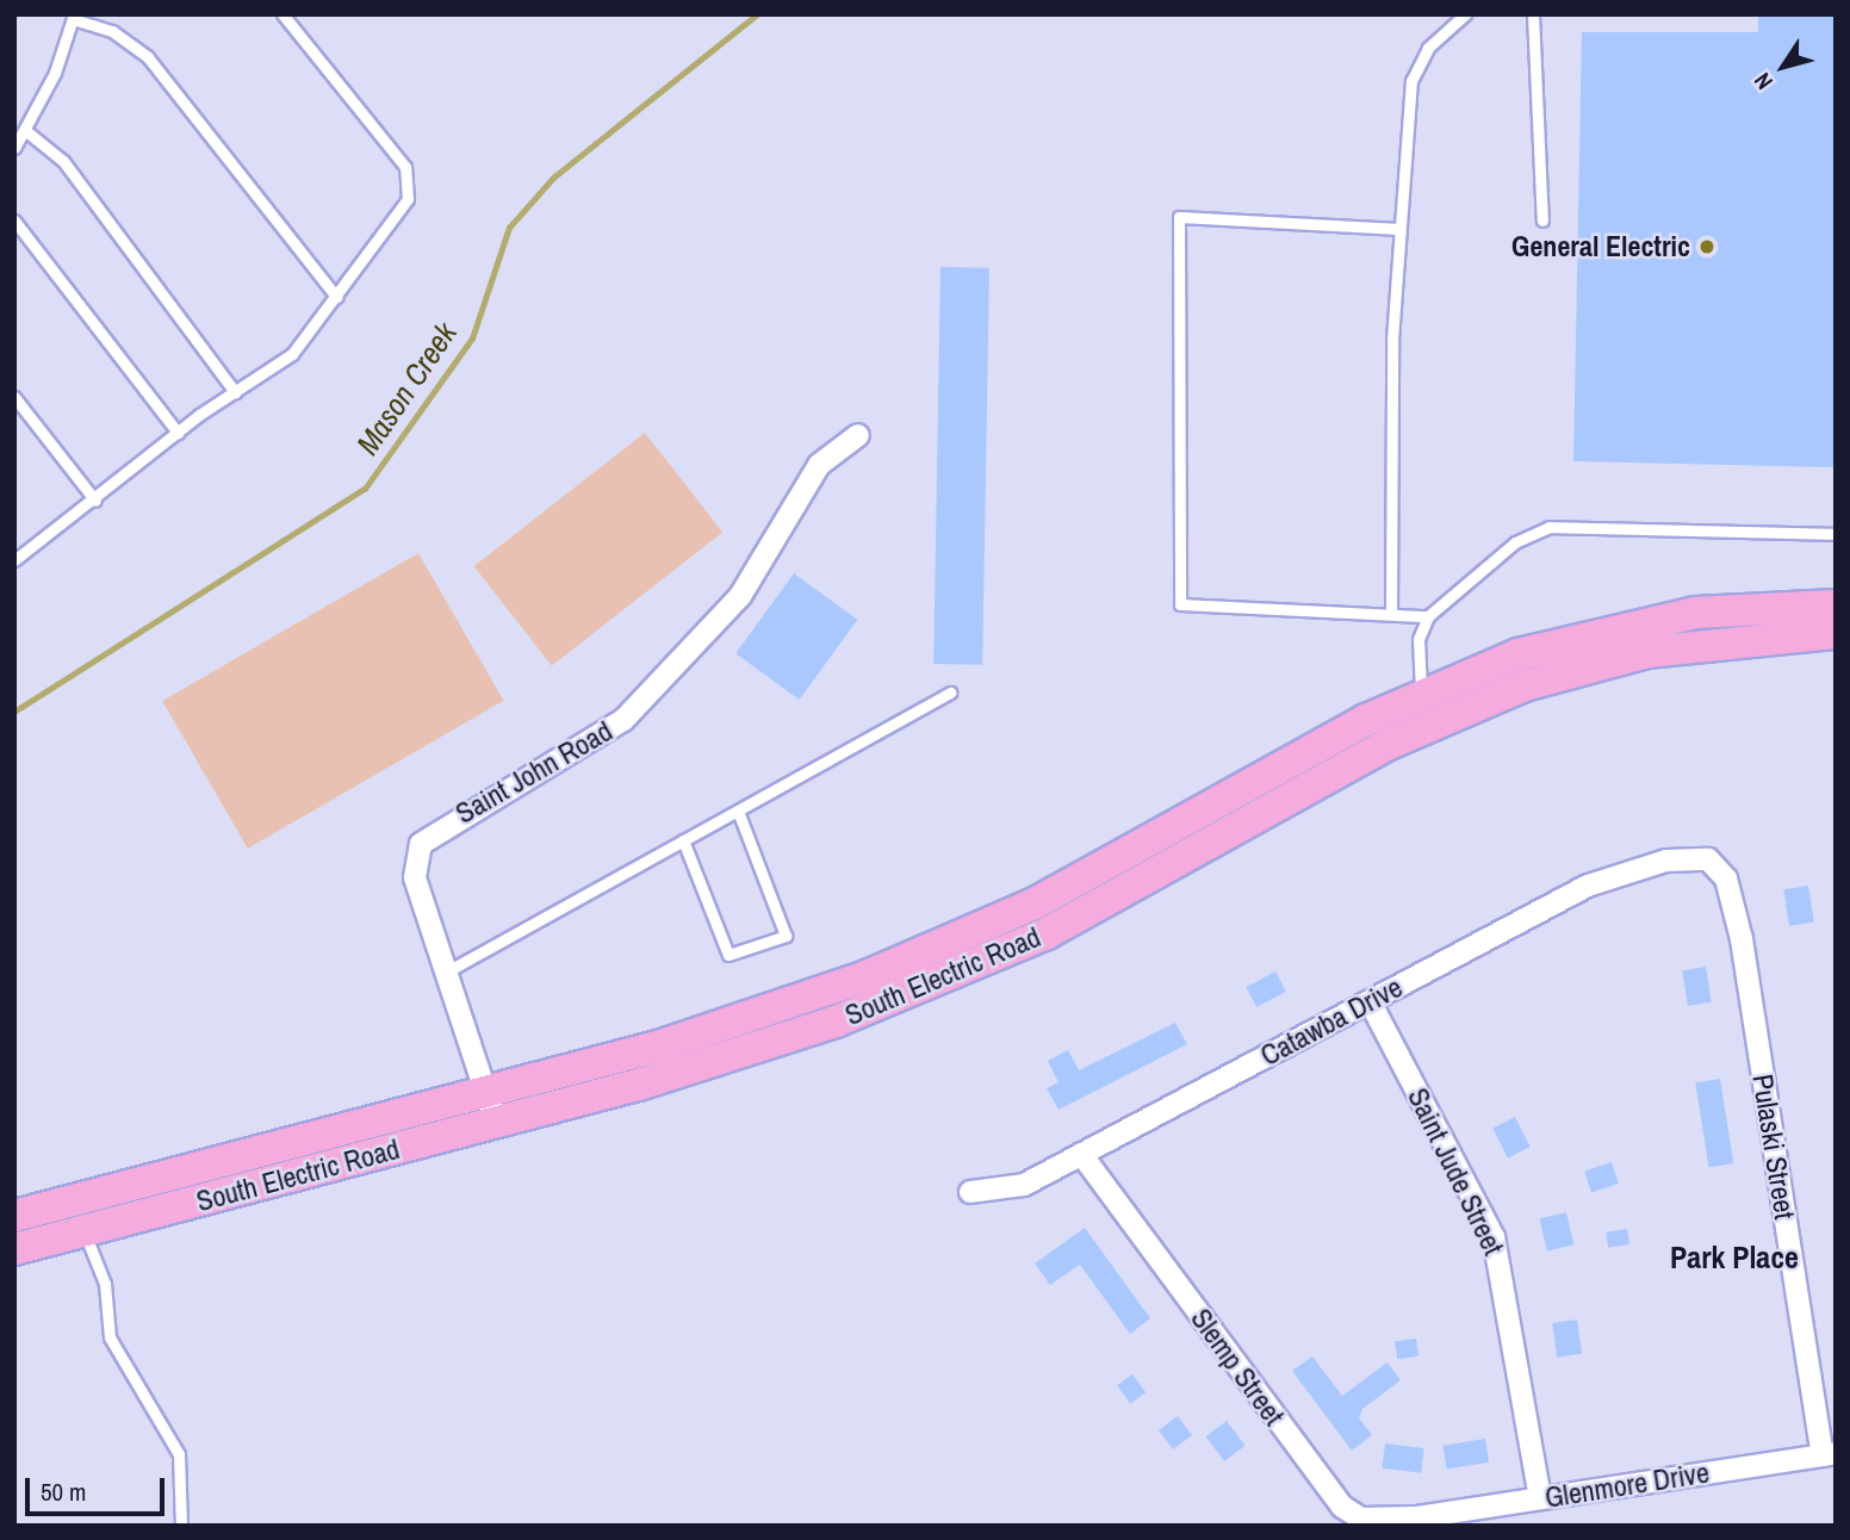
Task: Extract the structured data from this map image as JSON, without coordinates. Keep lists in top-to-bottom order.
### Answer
{
  "streets": {
    "main road": ["South Electric Road"],
    "street": [
      "Saint John Road",
      "Catawba Drive",
      "Pulaski Street",
      "Saint Jude Street",
      "Slemp Street",
      "Glenmore Drive"
    ]
  },
  "crossings": [
    ["Saint John Road", "South Electric Road"],
    ["Catawba Drive", "Pulaski Street"],
    ["Catawba Drive", "Saint Jude Street"],
    ["Catawba Drive", "Slemp Street"],
    ["Pulaski Street", "Glenmore Drive"],
    ["Saint Jude Street", "Glenmore Drive"],
    ["Slemp Street", "Glenmore Drive"]
  ],
  "districts": ["Park Place"],
  "water": ["Mason Creek"],
  "places": ["General Electric"],
  "scale_bar": "50 m",
  "north": "bottom left"
}
